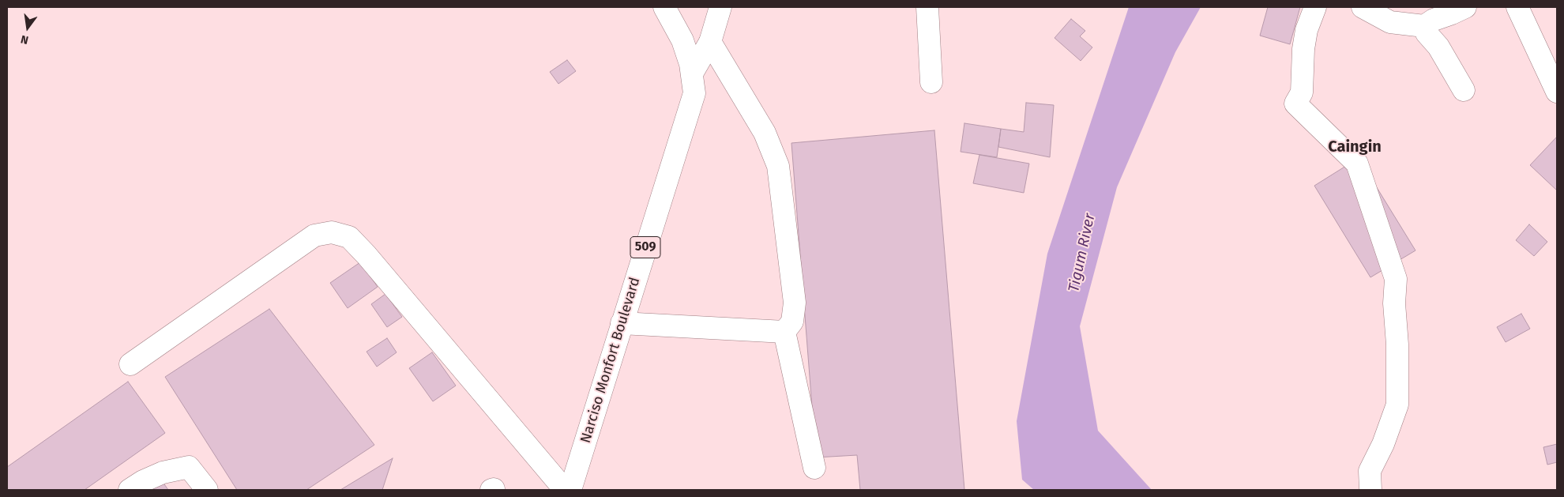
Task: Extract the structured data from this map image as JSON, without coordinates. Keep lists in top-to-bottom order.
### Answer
{
  "streets": {
    "street": ["509", "Narciso Monfort Boulevard"]
  },
  "districts": ["Caingin"],
  "water": ["Tigum River"],
  "north": "bottom"
}
